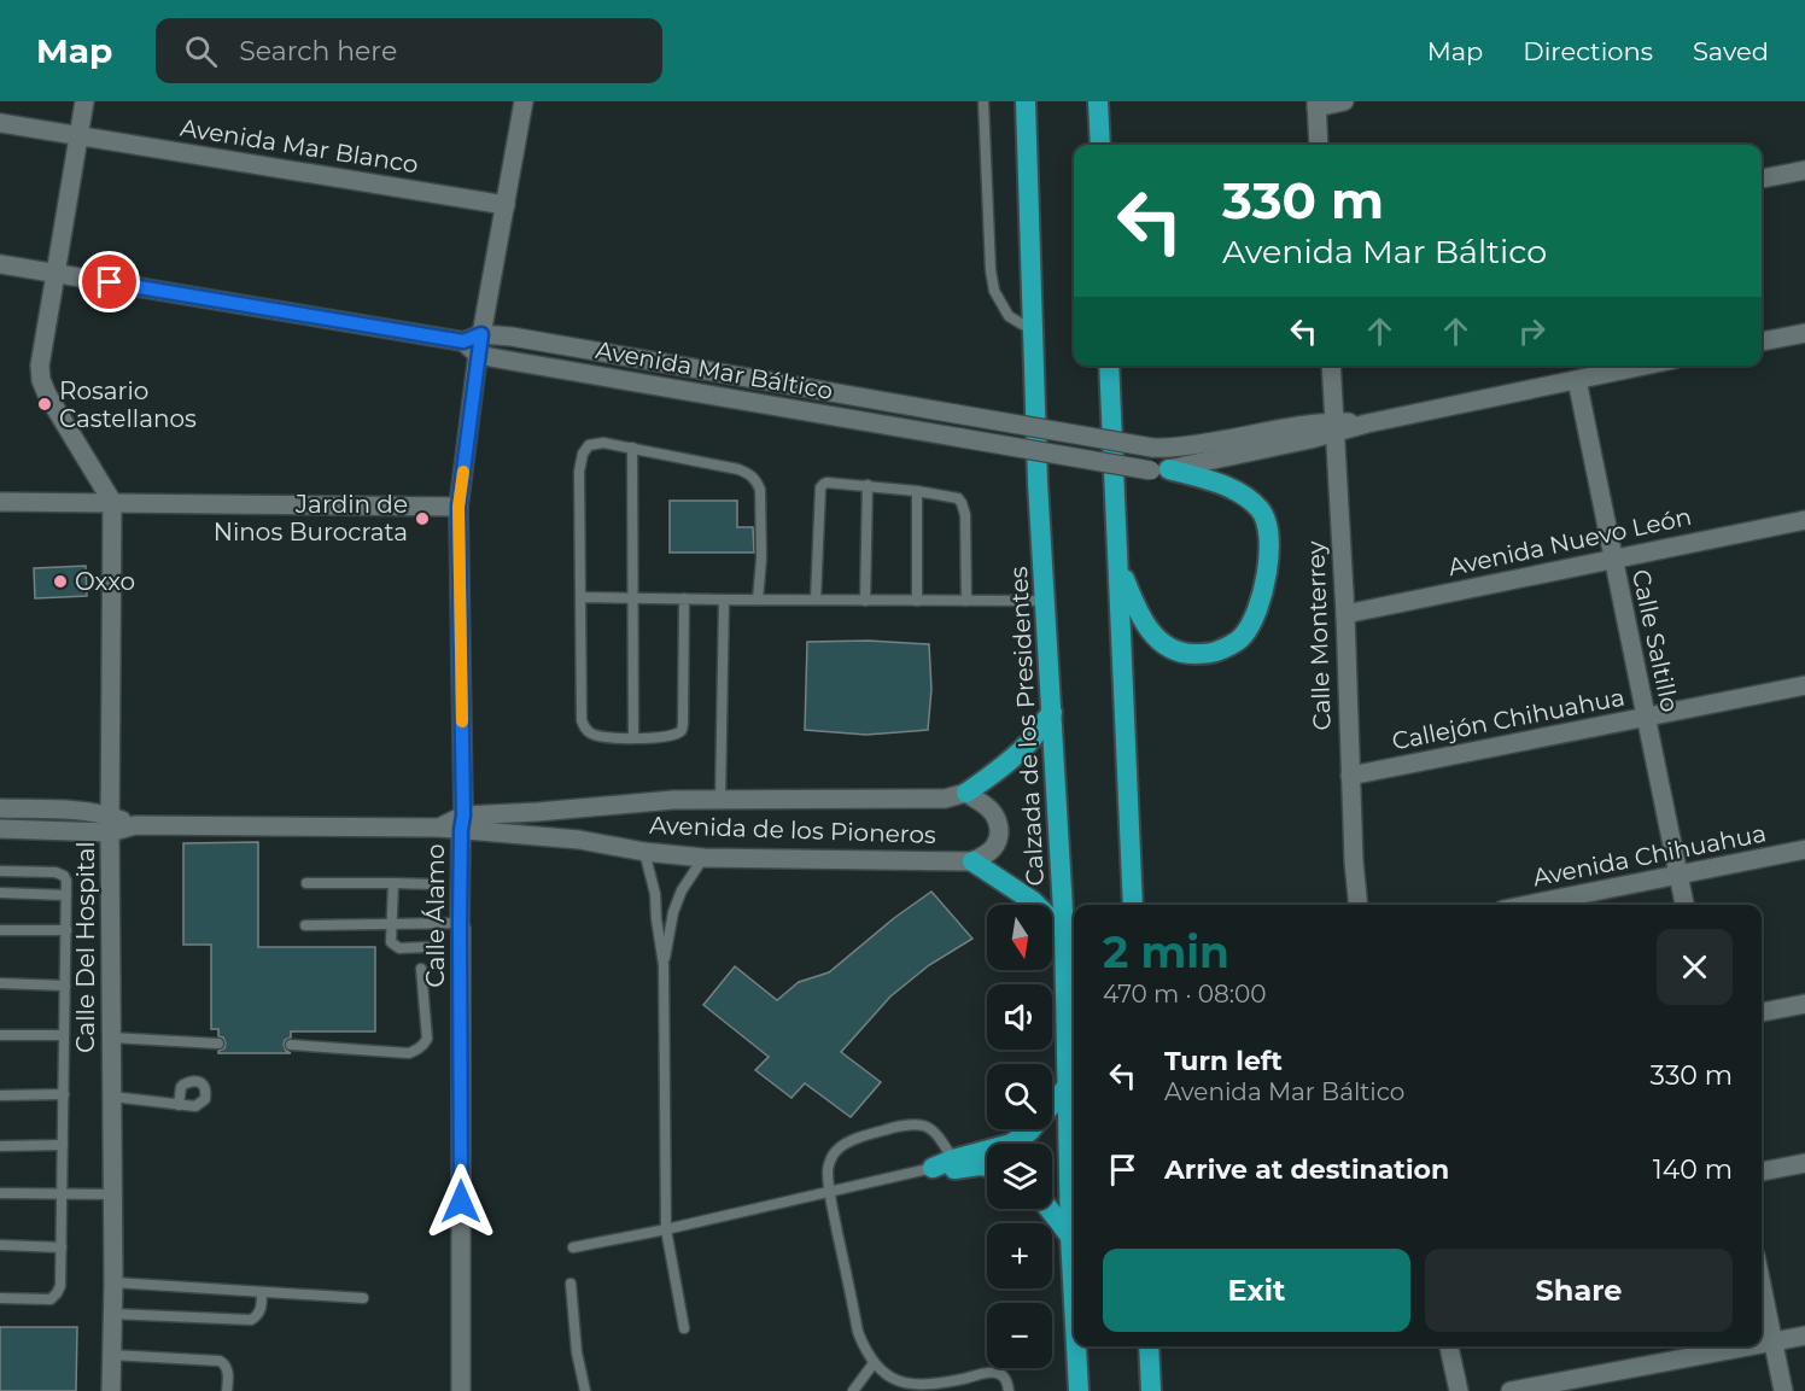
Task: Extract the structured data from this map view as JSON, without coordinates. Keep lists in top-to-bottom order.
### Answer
{
  "streets": {
    "highway": ["Calzada de los Presidentes"],
    "street": [
      "Avenida Mar Blanco",
      "Avenida Mar Báltico",
      "Avenida Nuevo León",
      "Calle Monterrey",
      "Calle Saltillo",
      "Callejón Chihuahua",
      "Avenida de los Pioneros",
      "Avenida Chihuahua",
      "Calle Álamo",
      "Calle Del Hospital"
    ]
  },
  "crossings": [
    ["Avenida Mar Blanco", "Calle Álamo"],
    ["Avenida Mar Báltico", "Calle Monterrey"],
    ["Avenida Mar Báltico", "Calle Álamo"],
    ["Avenida Nuevo León", "Calle Monterrey"],
    ["Avenida Nuevo León", "Calle Saltillo"],
    ["Calle Monterrey", "Callejón Chihuahua"],
    ["Calle Saltillo", "Callejón Chihuahua"],
    ["Calle Saltillo", "Avenida Chihuahua"],
    ["Avenida de los Pioneros", "Calle Álamo"],
    ["Avenida de los Pioneros", "Calle Del Hospital"]
  ],
  "places": ["Rosario Castellanos", "Jardin de Ninos Burocrata", "Oxxo"],
  "north": "bottom",
  "page": {
    "header": "Map",
    "search": "Search here",
    "nav": ["Map", "Directions", "Saved"],
    "turn": ["330 m", "Avenida Mar Báltico"],
    "map_buttons": ["+", "−"],
    "heading": ["2 min", "470 m · 08:00"],
    "list": [
      {
        "name": "Turn left",
        "note": "Avenida Mar Báltico",
        "value": "330 m"
      },
      {
        "name": "Arrive at destination",
        "value": "140 m"
      }
    ],
    "buttons": ["Exit", "Share"]
  }
}
